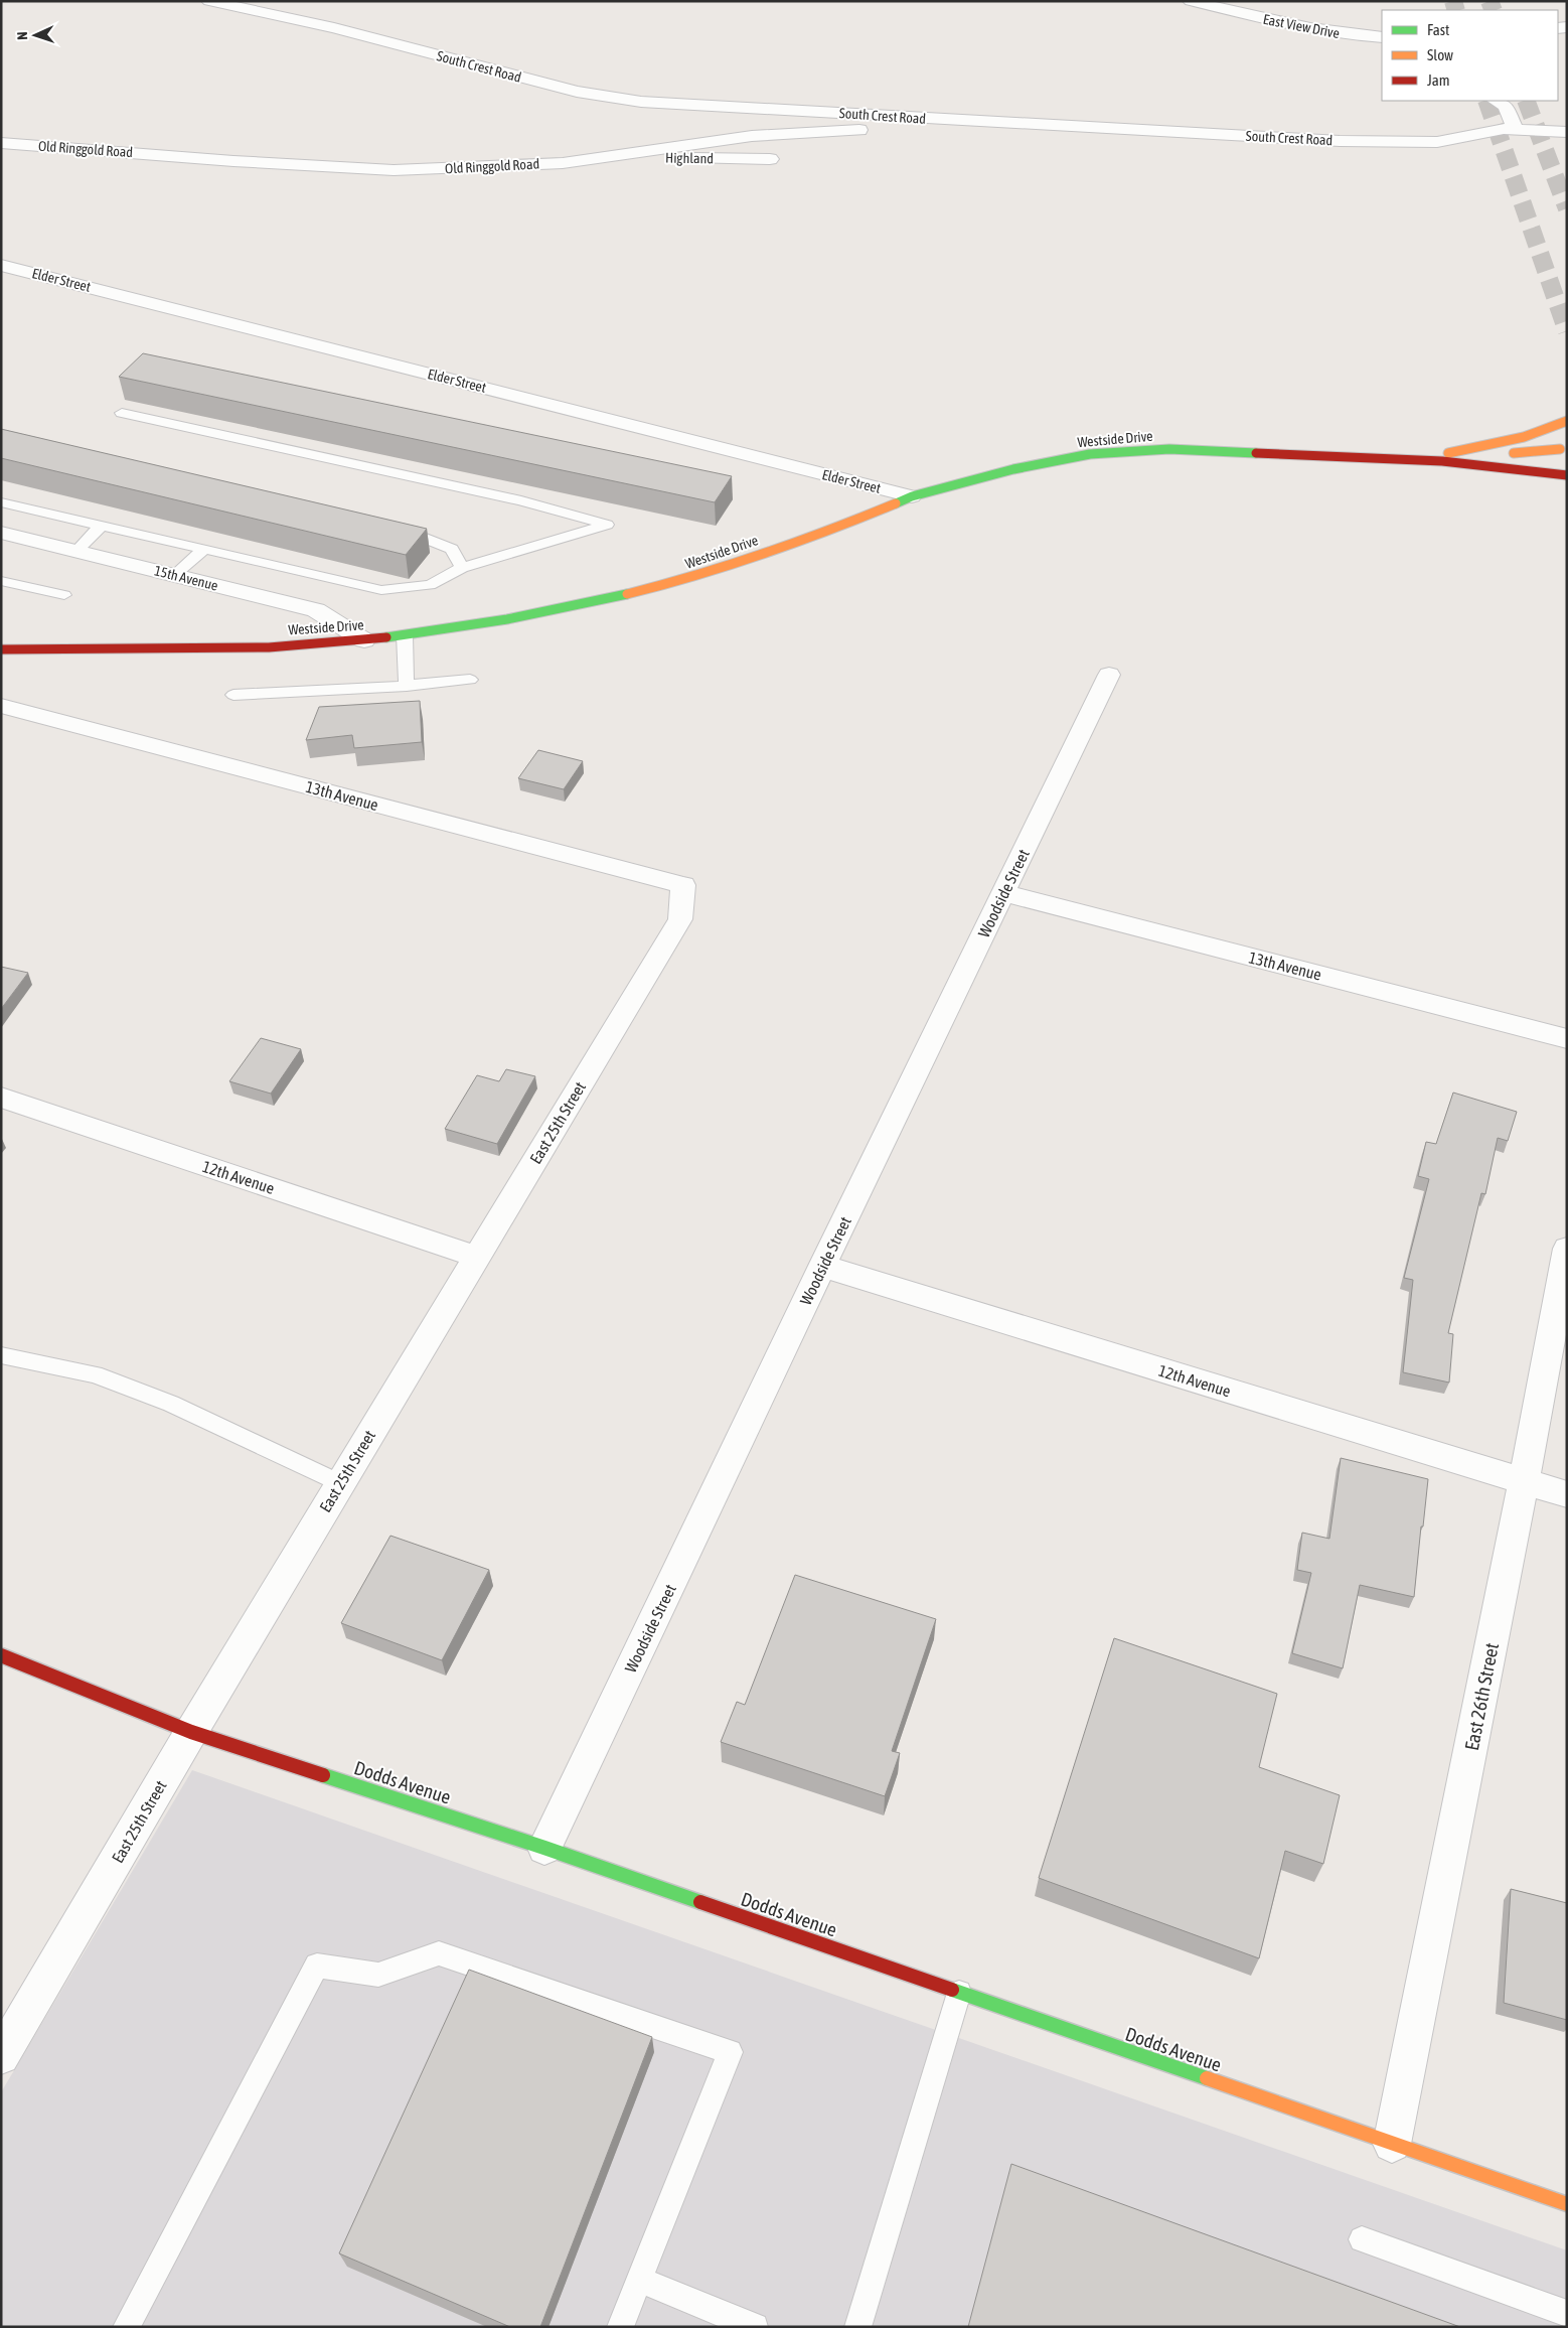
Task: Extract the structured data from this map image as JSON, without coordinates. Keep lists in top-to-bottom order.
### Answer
{
  "streets": {
    "main road": ["Westside Drive", "Dodds Avenue"],
    "street": [
      "East View Drive",
      "South Crest Road",
      "Old Ringgold Road",
      "Highland",
      "Elder Street",
      "15th Avenue",
      "13th Avenue",
      "Woodside Street",
      "East 25th Street",
      "12th Avenue",
      "East 26th Street"
    ]
  },
  "crossings": [
    ["South Crest Road", "Old Ringgold Road"],
    ["Old Ringgold Road", "Highland"],
    ["Elder Street", "Westside Drive"],
    ["Westside Drive", "15th Avenue"],
    ["13th Avenue", "Woodside Street"],
    ["13th Avenue", "East 25th Street"],
    ["Woodside Street", "12th Avenue"],
    ["Woodside Street", "Dodds Avenue"],
    ["East 25th Street", "12th Avenue"],
    ["East 25th Street", "Dodds Avenue"],
    ["12th Avenue", "East 26th Street"],
    ["East 26th Street", "Dodds Avenue"]
  ],
  "legend": ["Fast", "Slow", "Jam"],
  "north": "left"
}
